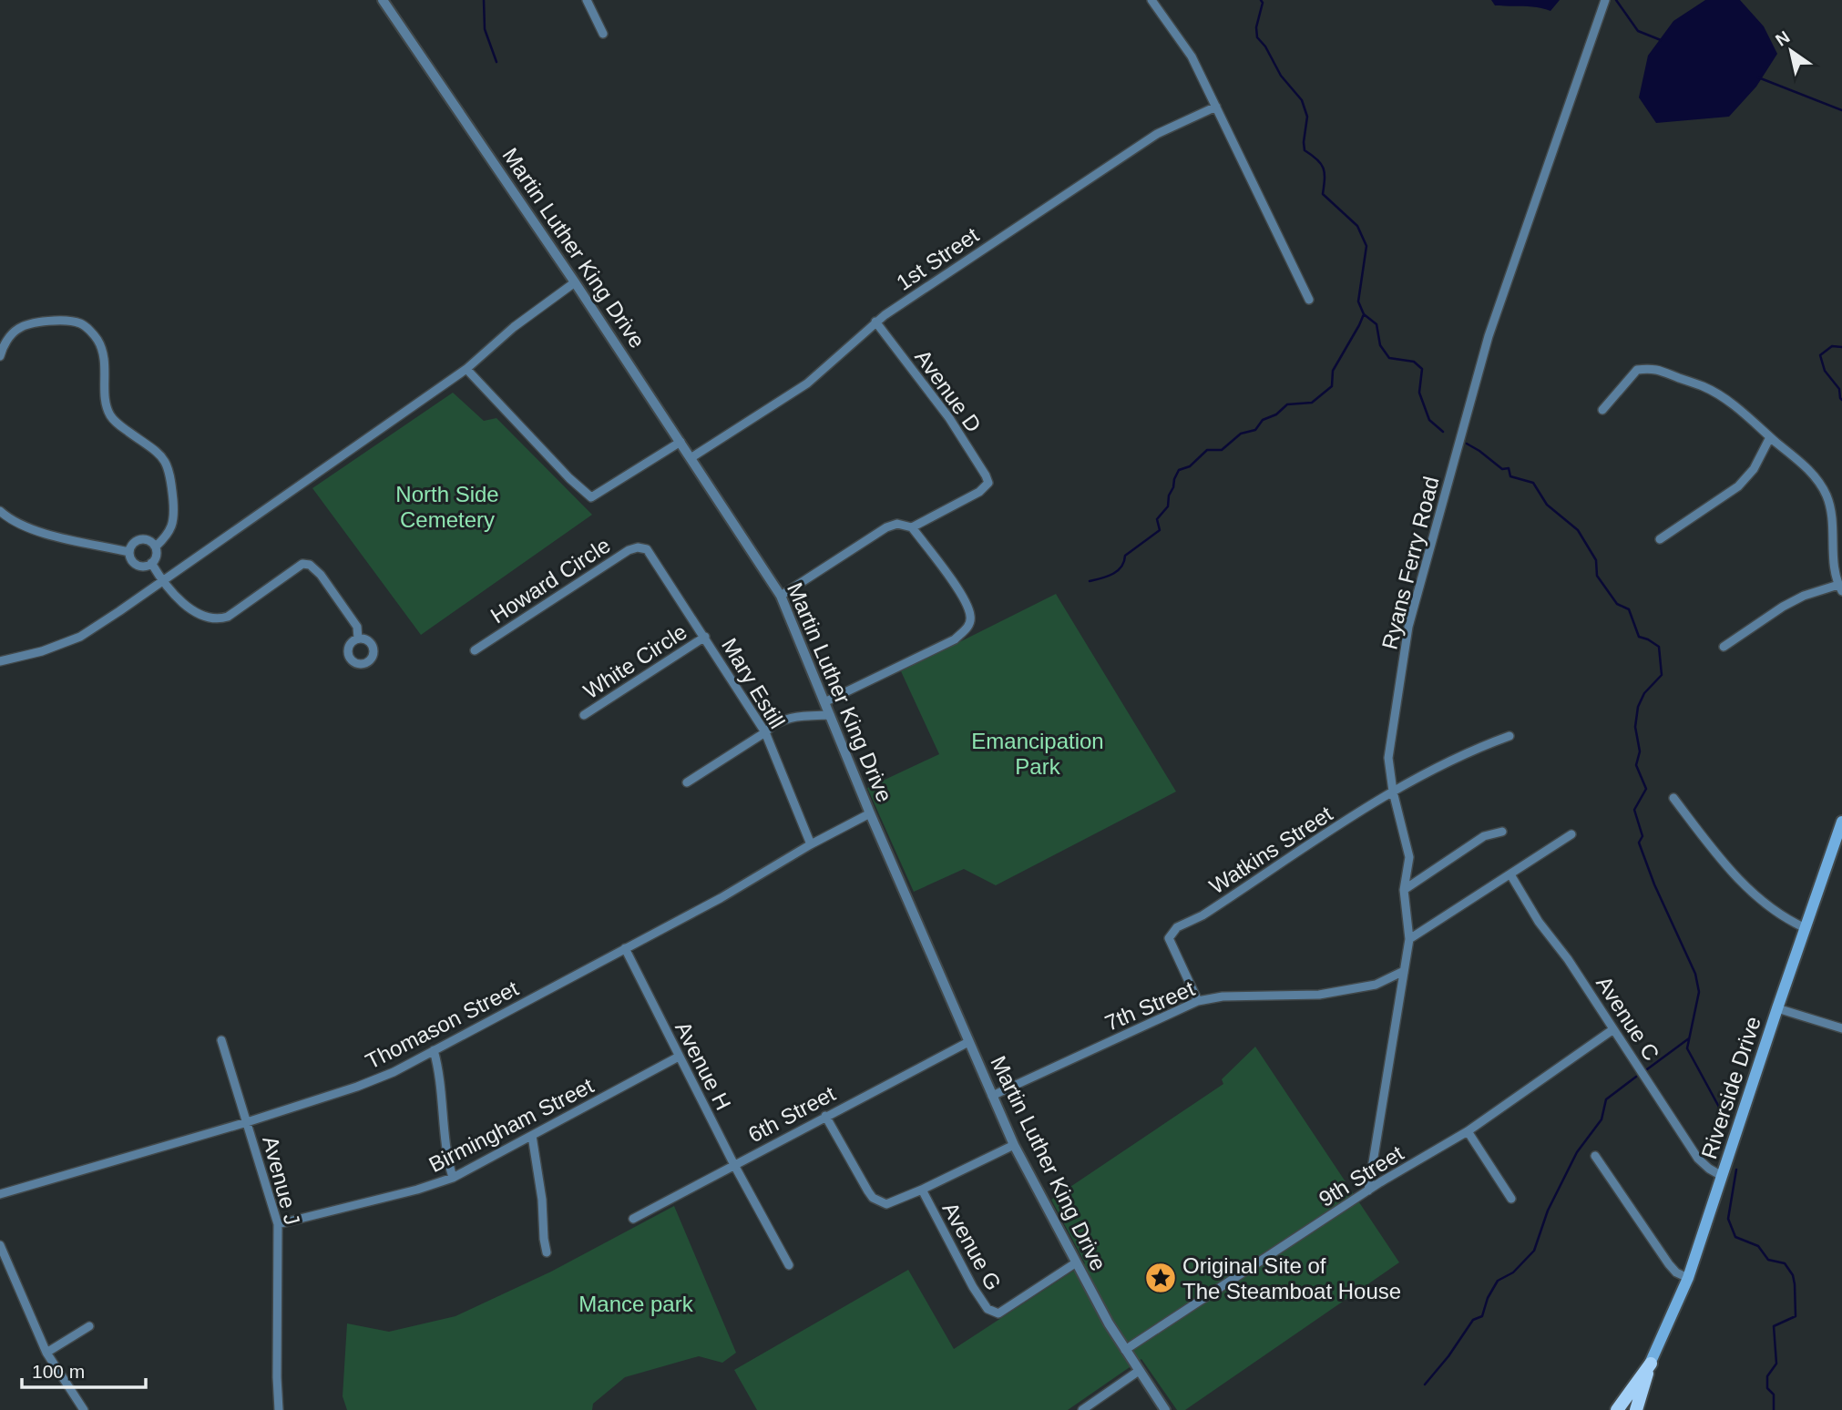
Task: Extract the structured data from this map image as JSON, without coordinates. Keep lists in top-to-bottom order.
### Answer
{
  "streets": {
    "main road": ["Riverside Drive"],
    "street": [
      "Martin Luther King Drive",
      "1st Street",
      "Avenue D",
      "Ryans Ferry Road",
      "Howard Circle",
      "White Circle",
      "Mary Estill",
      "Watkins Street",
      "7th Street",
      "Avenue C",
      "Thomason Street",
      "Avenue H",
      "6th Street",
      "Birmingham Street",
      "9th Street",
      "Avenue J",
      "Avenue G"
    ]
  },
  "crossings": [
    ["Martin Luther King Drive", "1st Street"],
    ["Martin Luther King Drive", "7th Street"],
    ["Martin Luther King Drive", "Thomason Street"],
    ["Martin Luther King Drive", "6th Street"],
    ["Martin Luther King Drive", "9th Street"],
    ["Martin Luther King Drive", "Avenue G"],
    ["1st Street", "Avenue D"],
    ["Ryans Ferry Road", "Watkins Street"],
    ["Ryans Ferry Road", "7th Street"],
    ["Ryans Ferry Road", "9th Street"],
    ["Howard Circle", "Mary Estill"],
    ["White Circle", "Mary Estill"],
    ["Mary Estill", "Thomason Street"],
    ["Watkins Street", "7th Street"],
    ["Avenue C", "Riverside Drive"],
    ["Avenue C", "9th Street"],
    ["Thomason Street", "Avenue H"],
    ["Thomason Street", "Avenue J"],
    ["Avenue H", "6th Street"],
    ["Avenue H", "Birmingham Street"],
    ["Birmingham Street", "Avenue J"]
  ],
  "parks": ["North Side Cemetery", "Emancipation Park", "Mance park"],
  "places": {
    "place": ["Original Site of The Steamboat House"]
  },
  "scale_bar": "100 m",
  "north": "top left"
}
